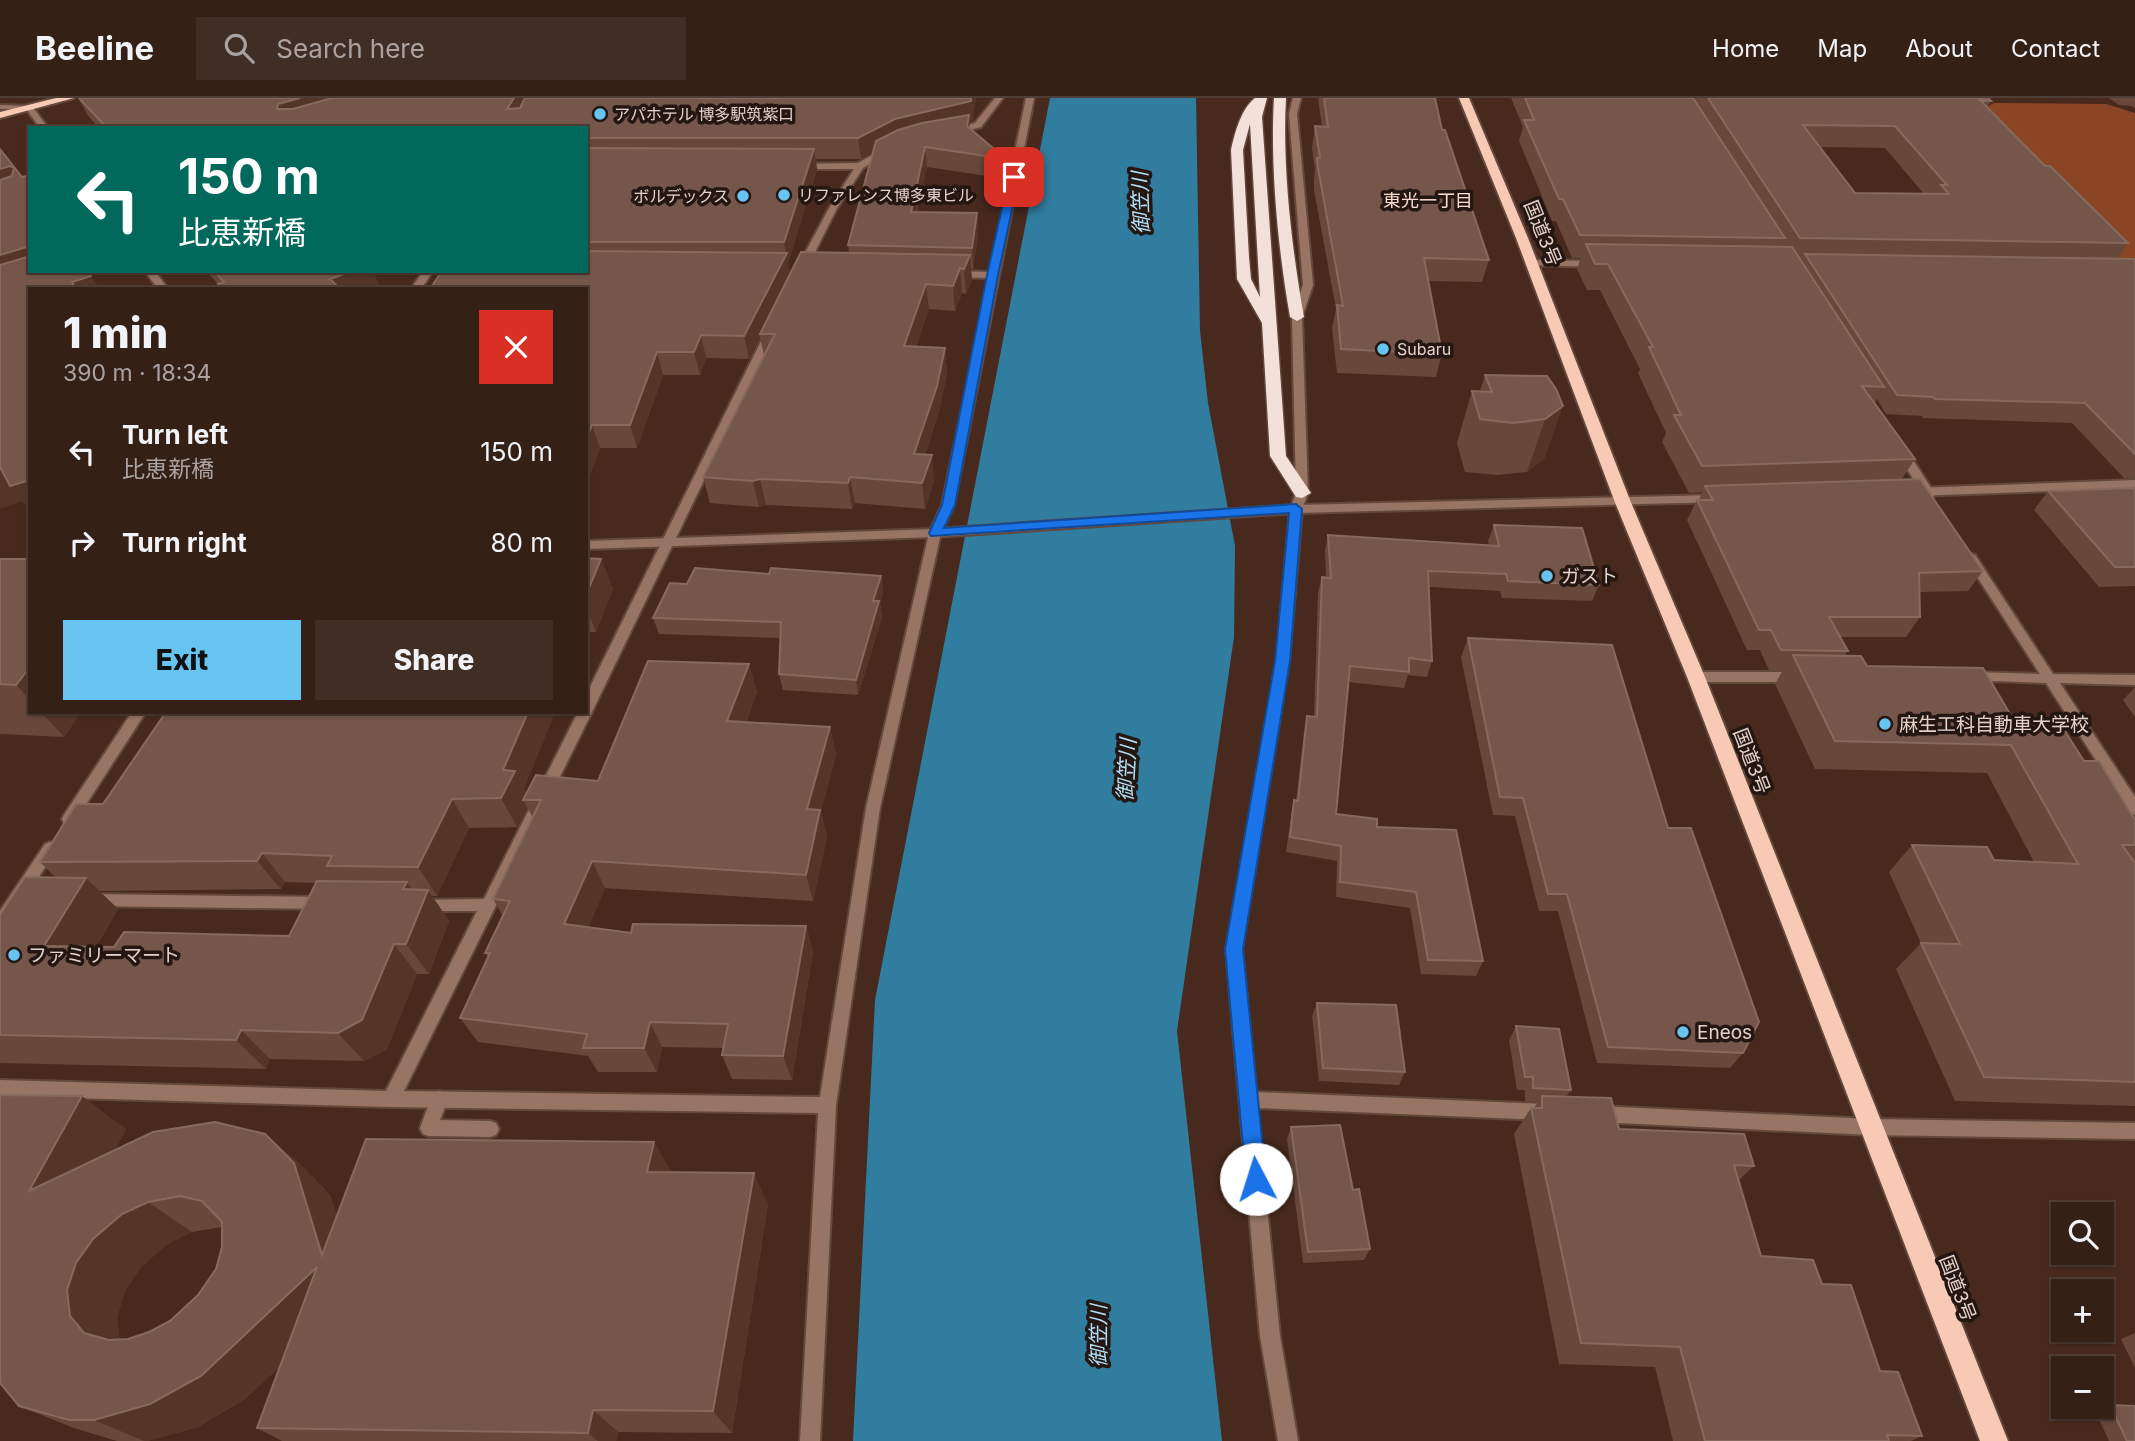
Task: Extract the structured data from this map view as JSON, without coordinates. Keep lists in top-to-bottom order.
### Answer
{
  "streets": {
    "highway": ["国道3号"]
  },
  "districts": ["東光一丁目"],
  "water": ["御笠川"],
  "places": [
    "アパホテル 博多駅筑紫口",
    "リファレンス博多東ビル",
    "ボルデックス",
    "Subaru",
    "ガスト",
    "麻生工科自動車大学校",
    "ファミリーマート",
    "Eneos"
  ],
  "page": {
    "header": "Beeline",
    "search": "Search here",
    "nav": [
      "Home",
      "Map",
      "About",
      "Contact"
    ],
    "turn": ["150 m", "比恵新橋"],
    "heading": ["1 min", "390 m · 18:34"],
    "list": [
      {
        "name": "Turn left",
        "note": "比恵新橋",
        "value": "150 m"
      },
      {
        "name": "Turn right",
        "value": "80 m"
      }
    ],
    "buttons": ["Exit", "Share"],
    "map_buttons": ["+", "−"]
  }
}
